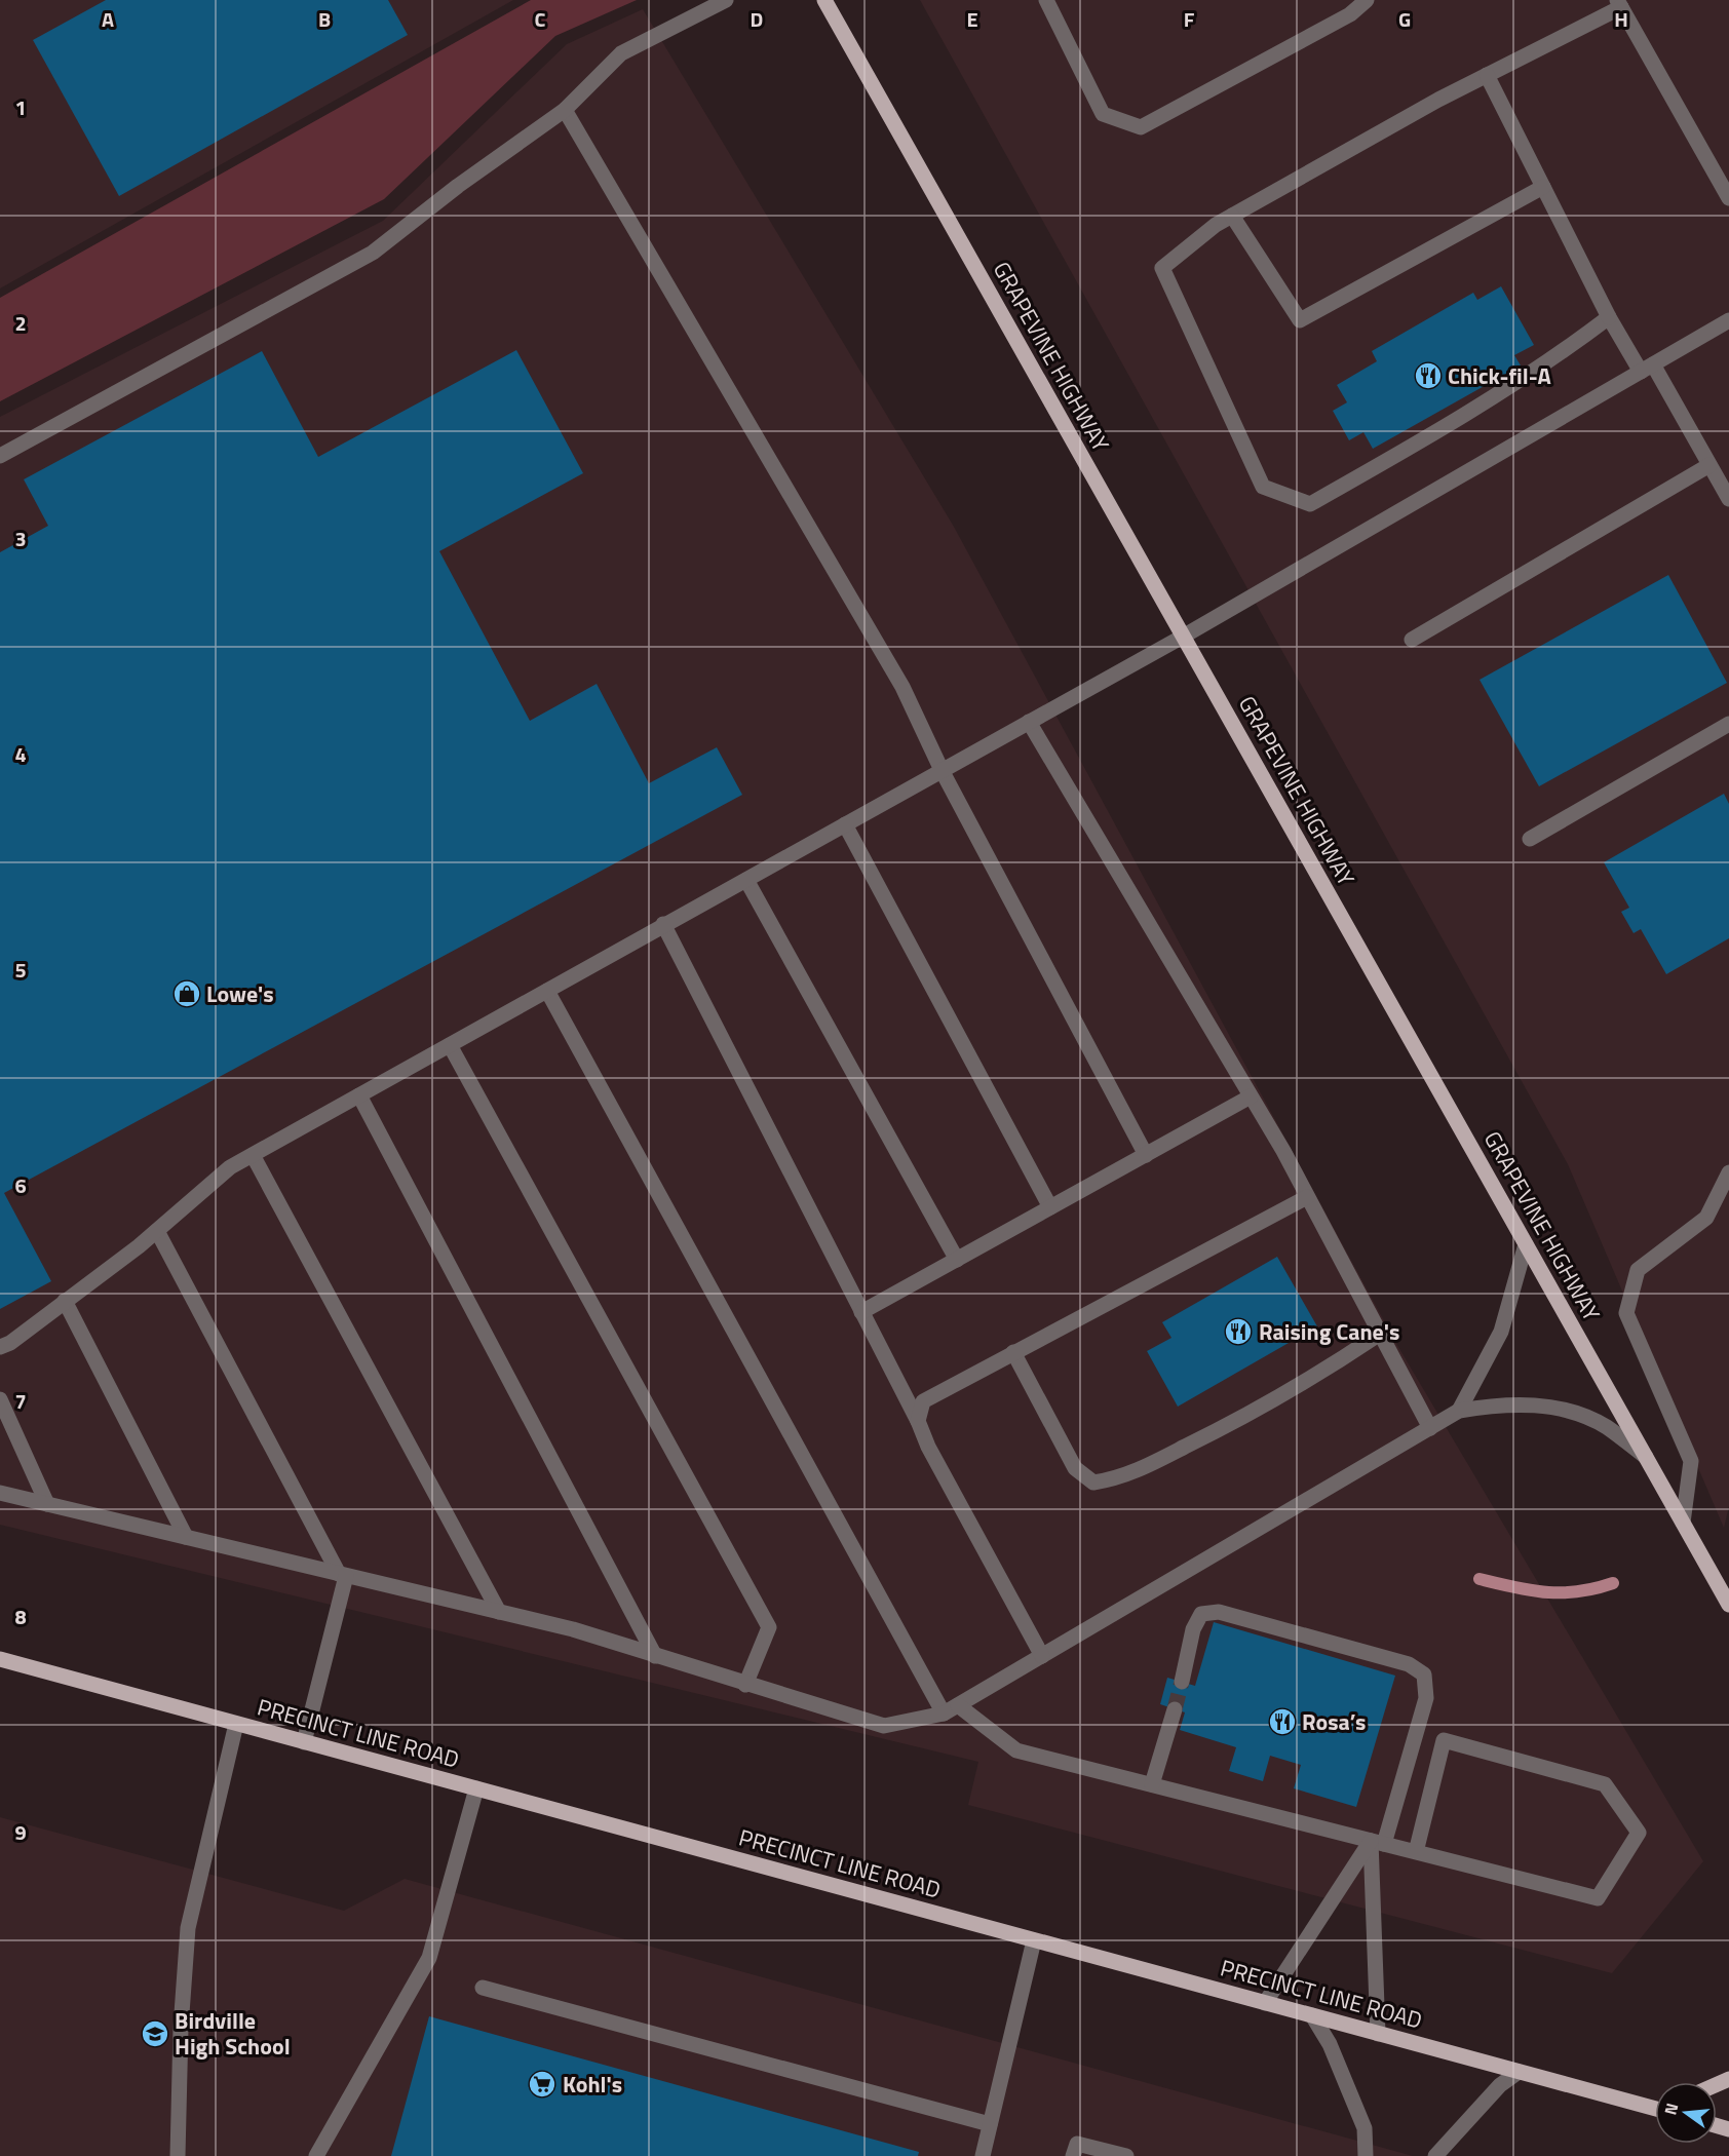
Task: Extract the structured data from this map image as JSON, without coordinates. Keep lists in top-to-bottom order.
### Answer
{
  "streets": {
    "main road": ["GRAPEVINE HIGHWAY", "PRECINCT LINE ROAD"]
  },
  "places": {
    "restaurant": ["Chick-fil-A", "Raising Cane's", "Rosa’s"],
    "shop": ["Lowe's"],
    "school or university": ["Birdville High School"],
    "supermarket": ["Kohl's"]
  },
  "north": "left",
  "grid": {
    "columns": [
      "A",
      "B",
      "C",
      "D",
      "E",
      "F",
      "G",
      "H"
    ],
    "rows": [
      "1",
      "2",
      "3",
      "4",
      "5",
      "6",
      "7",
      "8",
      "9"
    ]
  }
}
